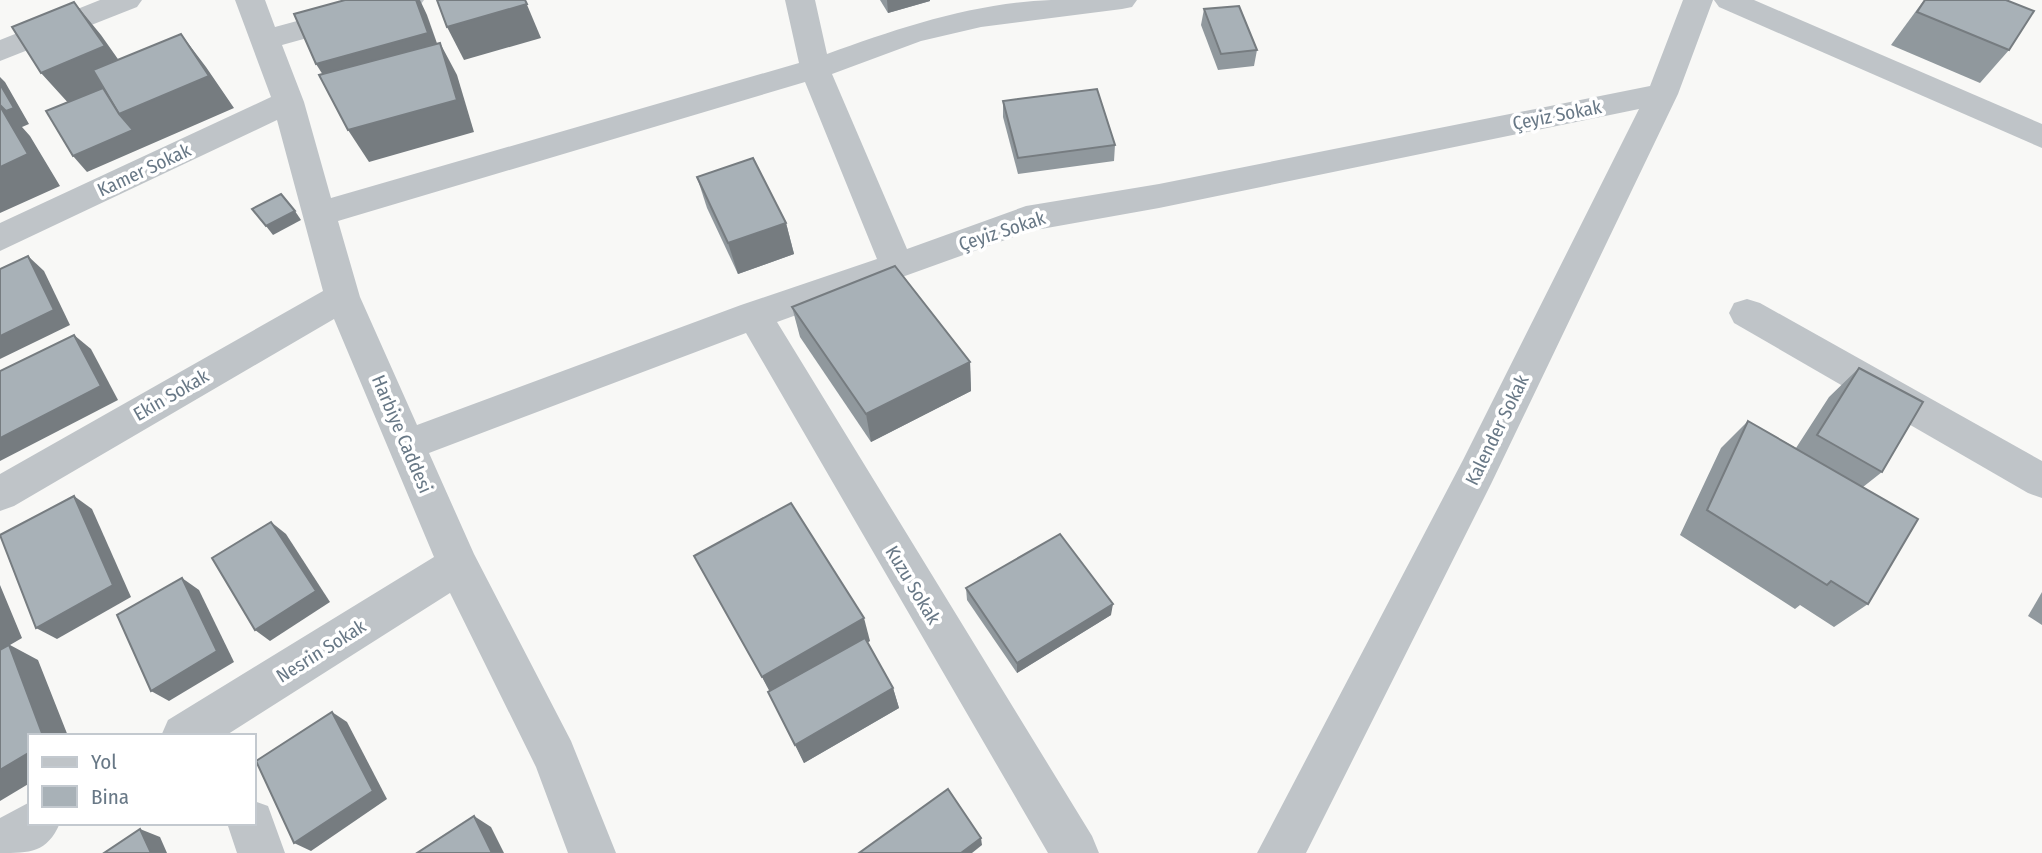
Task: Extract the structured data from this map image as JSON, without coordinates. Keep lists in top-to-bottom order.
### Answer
{
  "streets": {
    "street": [
      "Çeyiz Sokak",
      "Kamer Sokak",
      "Ekin Sokak",
      "Kalender Sokak",
      "Harbiye Caddesi",
      "Kuzu Sokak",
      "Nesrin Sokak"
    ]
  },
  "crossings": [
    ["Çeyiz Sokak", "Kalender Sokak"],
    ["Çeyiz Sokak", "Harbiye Caddesi"],
    ["Çeyiz Sokak", "Kuzu Sokak"],
    ["Kamer Sokak", "Harbiye Caddesi"],
    ["Ekin Sokak", "Harbiye Caddesi"],
    ["Harbiye Caddesi", "Nesrin Sokak"]
  ],
  "legend": ["Yol", "Bina"]
}
